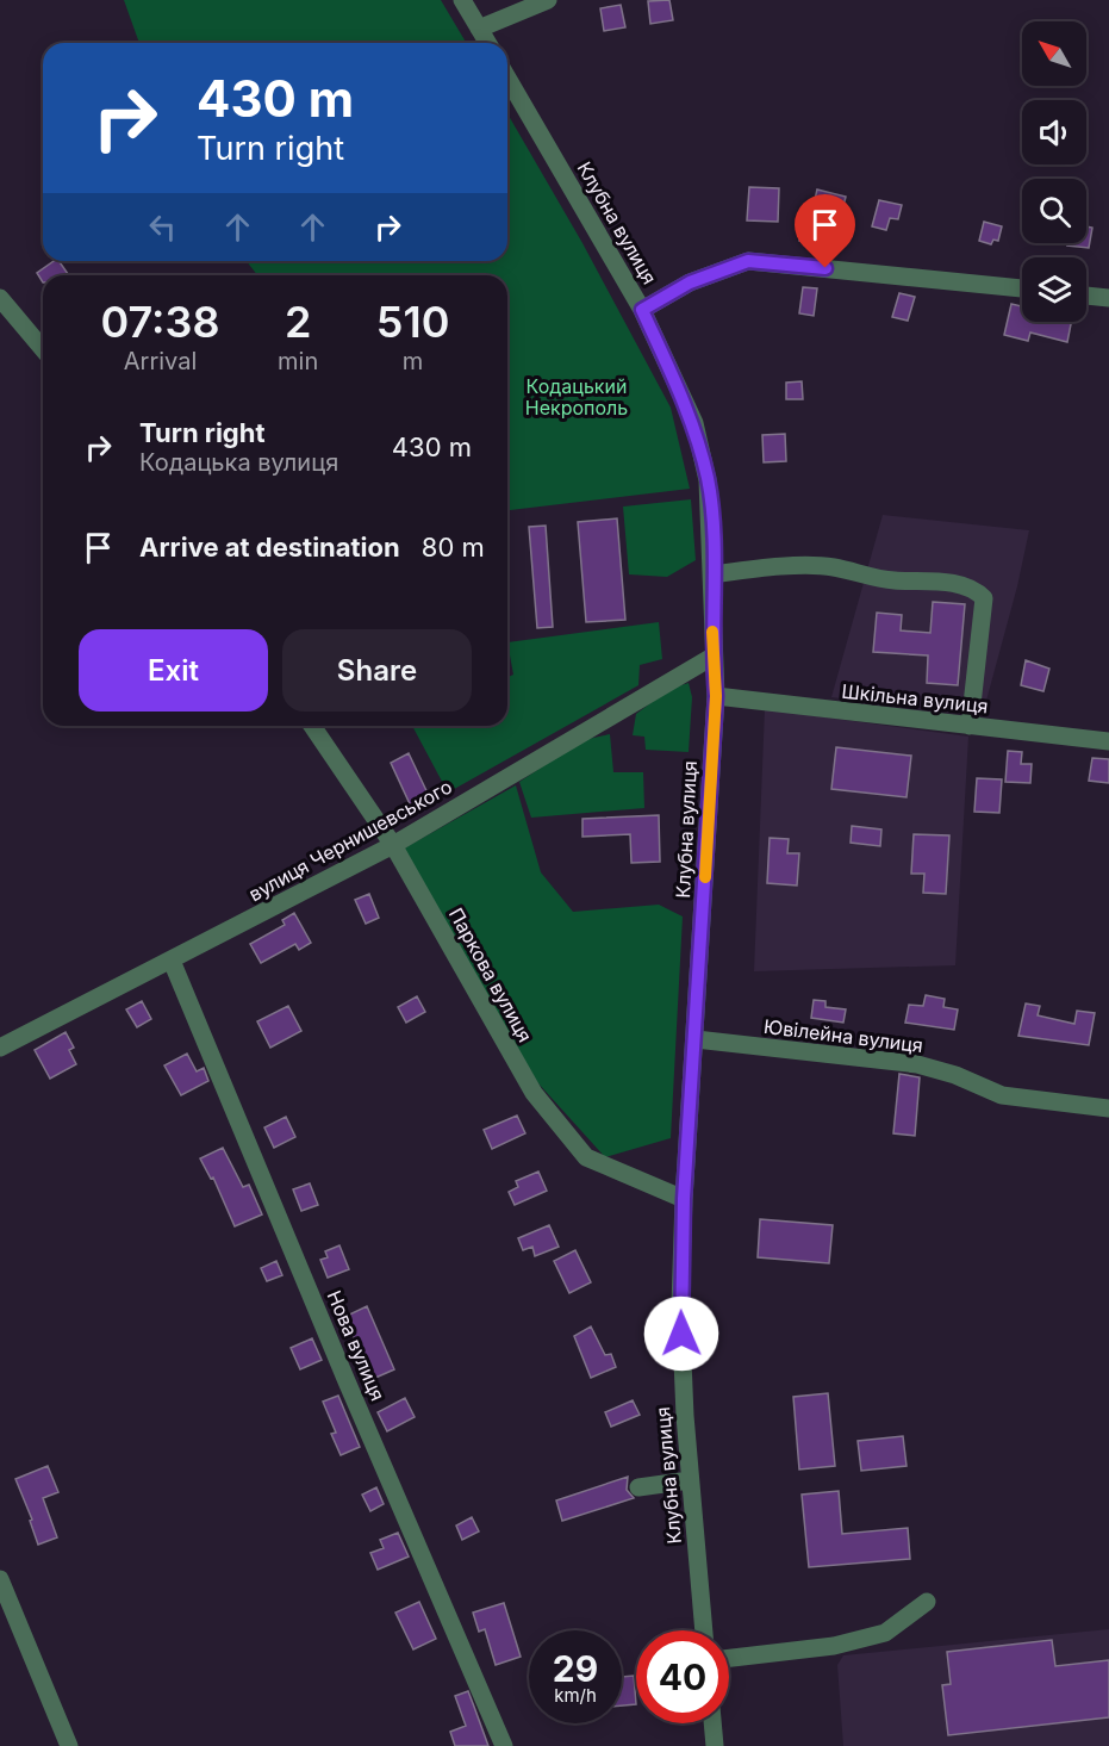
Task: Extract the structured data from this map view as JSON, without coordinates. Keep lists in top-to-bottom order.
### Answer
{
  "streets": {
    "street": [
      "Клубна вулиця",
      "Шкільна вулиця",
      "вулиця Чернишевського",
      "Паркова вулиця",
      "Ювілейна вулиця",
      "Нова вулиця"
    ]
  },
  "crossings": [
    ["Клубна вулиця", "Шкільна вулиця"],
    ["Клубна вулиця", "вулиця Чернишевського"],
    ["Клубна вулиця", "Паркова вулиця"],
    ["Клубна вулиця", "Ювілейна вулиця"],
    ["вулиця Чернишевського", "Паркова вулиця"],
    ["вулиця Чернишевського", "Нова вулиця"]
  ],
  "parks": ["Кодацький Некрополь"],
  "north": "top left",
  "page": {
    "turn": ["430 m", "Turn right"],
    "eta": [
      "07:38",
      "Arrival",
      "2",
      "min",
      "510",
      "m"
    ],
    "list": [
      {
        "name": "Turn right",
        "note": "Кодацька вулиця",
        "value": "430 m"
      },
      {
        "name": "Arrive at destination",
        "value": "80 m"
      }
    ],
    "buttons": ["Exit", "Share"],
    "speed": "29 km/h",
    "limit": "40"
  }
}
